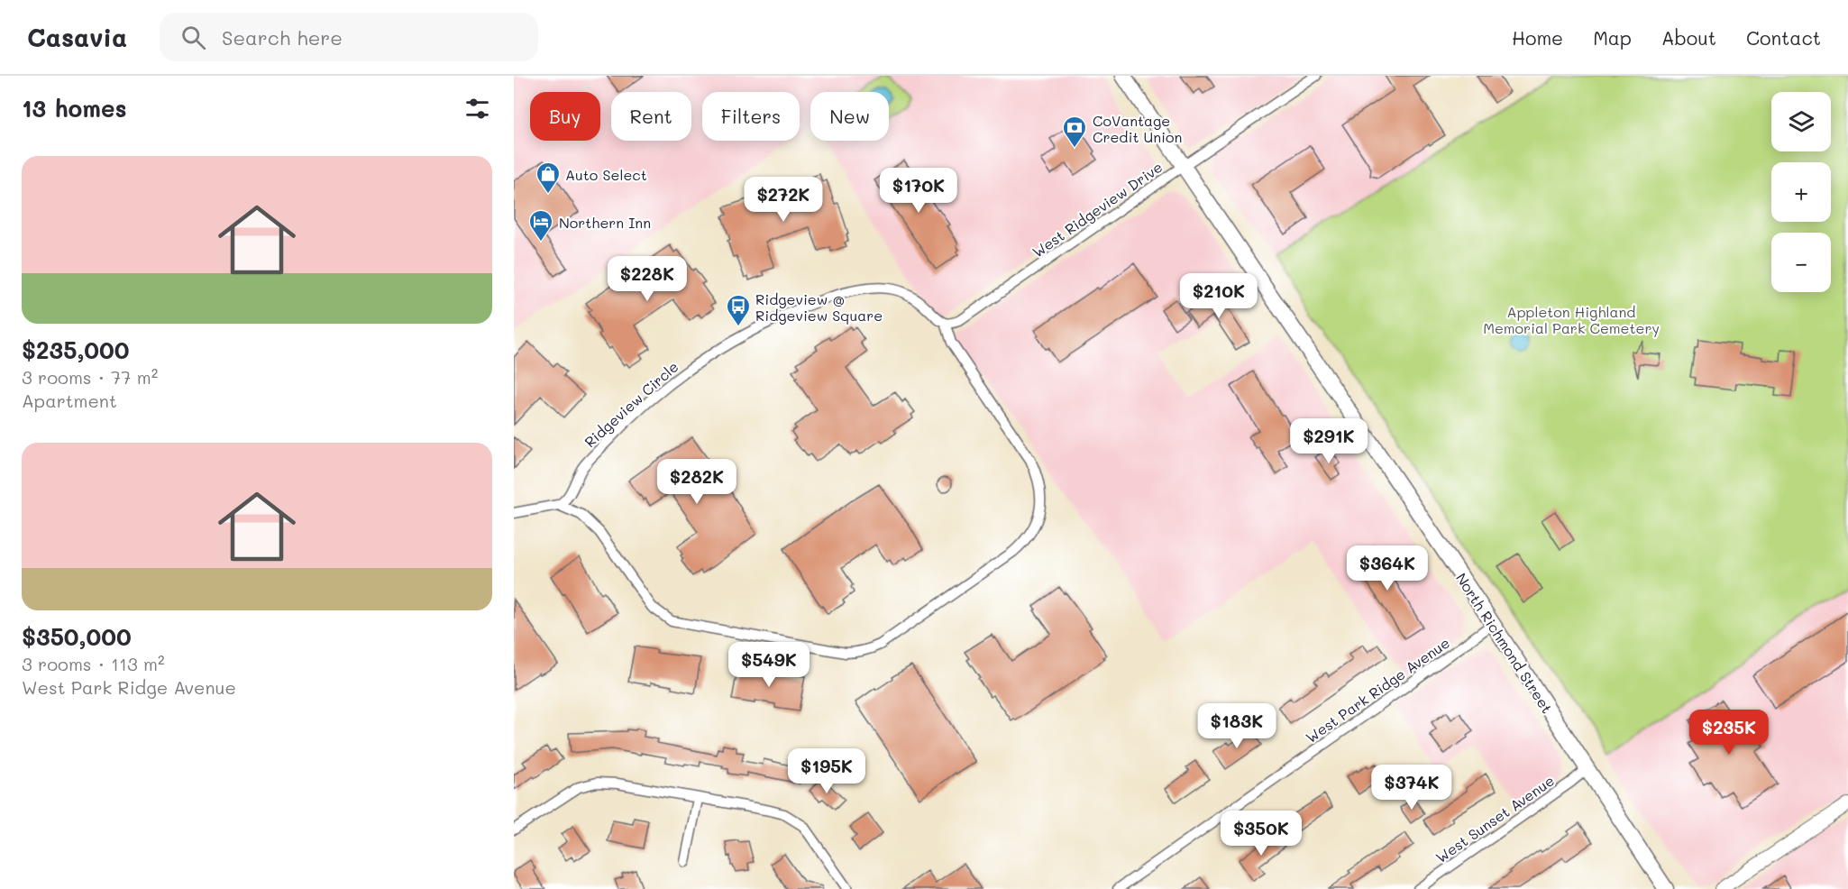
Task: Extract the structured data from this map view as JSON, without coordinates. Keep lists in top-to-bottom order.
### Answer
{
  "streets": {
    "main road": ["North Richmond Street"],
    "street": [
      "West Ridgeview Drive",
      "Ridgeview Circle",
      "West Park Ridge Avenue",
      "West Sunset Avenue"
    ]
  },
  "crossings": [
    ["West Ridgeview Drive", "Ridgeview Circle"],
    ["West Ridgeview Drive", "North Richmond Street"],
    ["North Richmond Street", "West Park Ridge Avenue"],
    ["North Richmond Street", "West Sunset Avenue"]
  ],
  "parks": ["Appleton Highland Memorial Park Cemetery"],
  "places": {
    "bank": ["CoVantage Credit Union"],
    "shop": ["Auto Select"],
    "hotel": ["Northern Inn"],
    "bus stop": ["Ridgeview @ Ridgeview Square"]
  },
  "page": {
    "header": "Casavia",
    "search": "Search here",
    "nav": [
      "Home",
      "Map",
      "About",
      "Contact"
    ],
    "heading": "13 homes",
    "map_buttons": ["+", "−"],
    "chip": [
      "Buy",
      "Rent",
      "Filters",
      "New"
    ],
    "list": [
      {
        "name": "$235,000",
        "note": "3 rooms · 77 m² · Apartment"
      },
      {
        "name": "$350,000",
        "note": "3 rooms · 113 m² · West Park Ridge Avenue"
      }
    ],
    "price": [
      "$170K",
      "$272K",
      "$228K",
      "$210K",
      "$291K",
      "$282K",
      "$364K",
      "$549K",
      "$183K",
      "$235K",
      "$195K",
      "$374K",
      "$350K"
    ]
  }
}
